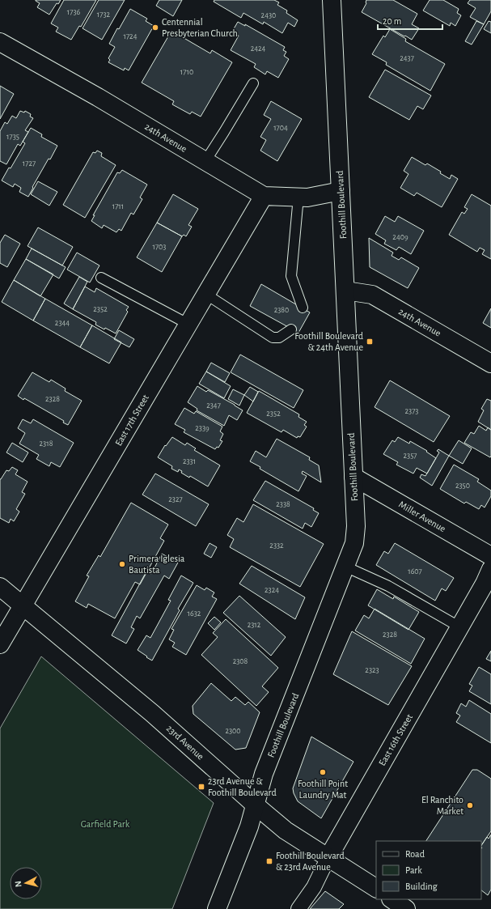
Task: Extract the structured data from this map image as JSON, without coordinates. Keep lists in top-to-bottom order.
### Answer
{
  "streets": {
    "street": [
      "24th Avenue",
      "Foothill Boulevard",
      "East 17th Street",
      "Miller Avenue",
      "East 16th Street",
      "23rd Avenue"
    ]
  },
  "crossings": [
    ["24th Avenue", "Foothill Boulevard"],
    ["24th Avenue", "East 17th Street"],
    ["Foothill Boulevard", "Miller Avenue"],
    ["Foothill Boulevard", "23rd Avenue"],
    ["East 17th Street", "23rd Avenue"],
    ["East 16th Street", "23rd Avenue"]
  ],
  "parks": ["Garfield Park"],
  "places": {
    "other": [
      "Centennial Presbyterian Church",
      "Primera Iglesia Bautista",
      "Foothill Point Laundry Mat",
      "El Ranchito Market"
    ],
    "transit": ["Foothill Boulevard & 24th Avenue", "23rd Avenue & Foothill Boulevard", "Foothill Boulevard & 23rd Avenue"]
  },
  "house_numbers": [
    "1736",
    "1732",
    "2430",
    "1724",
    "2424",
    "2437",
    "1710",
    "1704",
    "1735",
    "1727",
    "1711",
    "2409",
    "1703",
    "2352",
    "2380",
    "2344",
    "2328",
    "2347",
    "2373",
    "2352",
    "2339",
    "2318",
    "2357",
    "2331",
    "2350",
    "2327",
    "2338",
    "2332",
    "1607",
    "2324",
    "1632",
    "2312",
    "2328",
    "2308",
    "2323",
    "2300"
  ],
  "legend": ["Road", "Park", "Building"],
  "scale_bar": "20 m",
  "north": "left"
}
